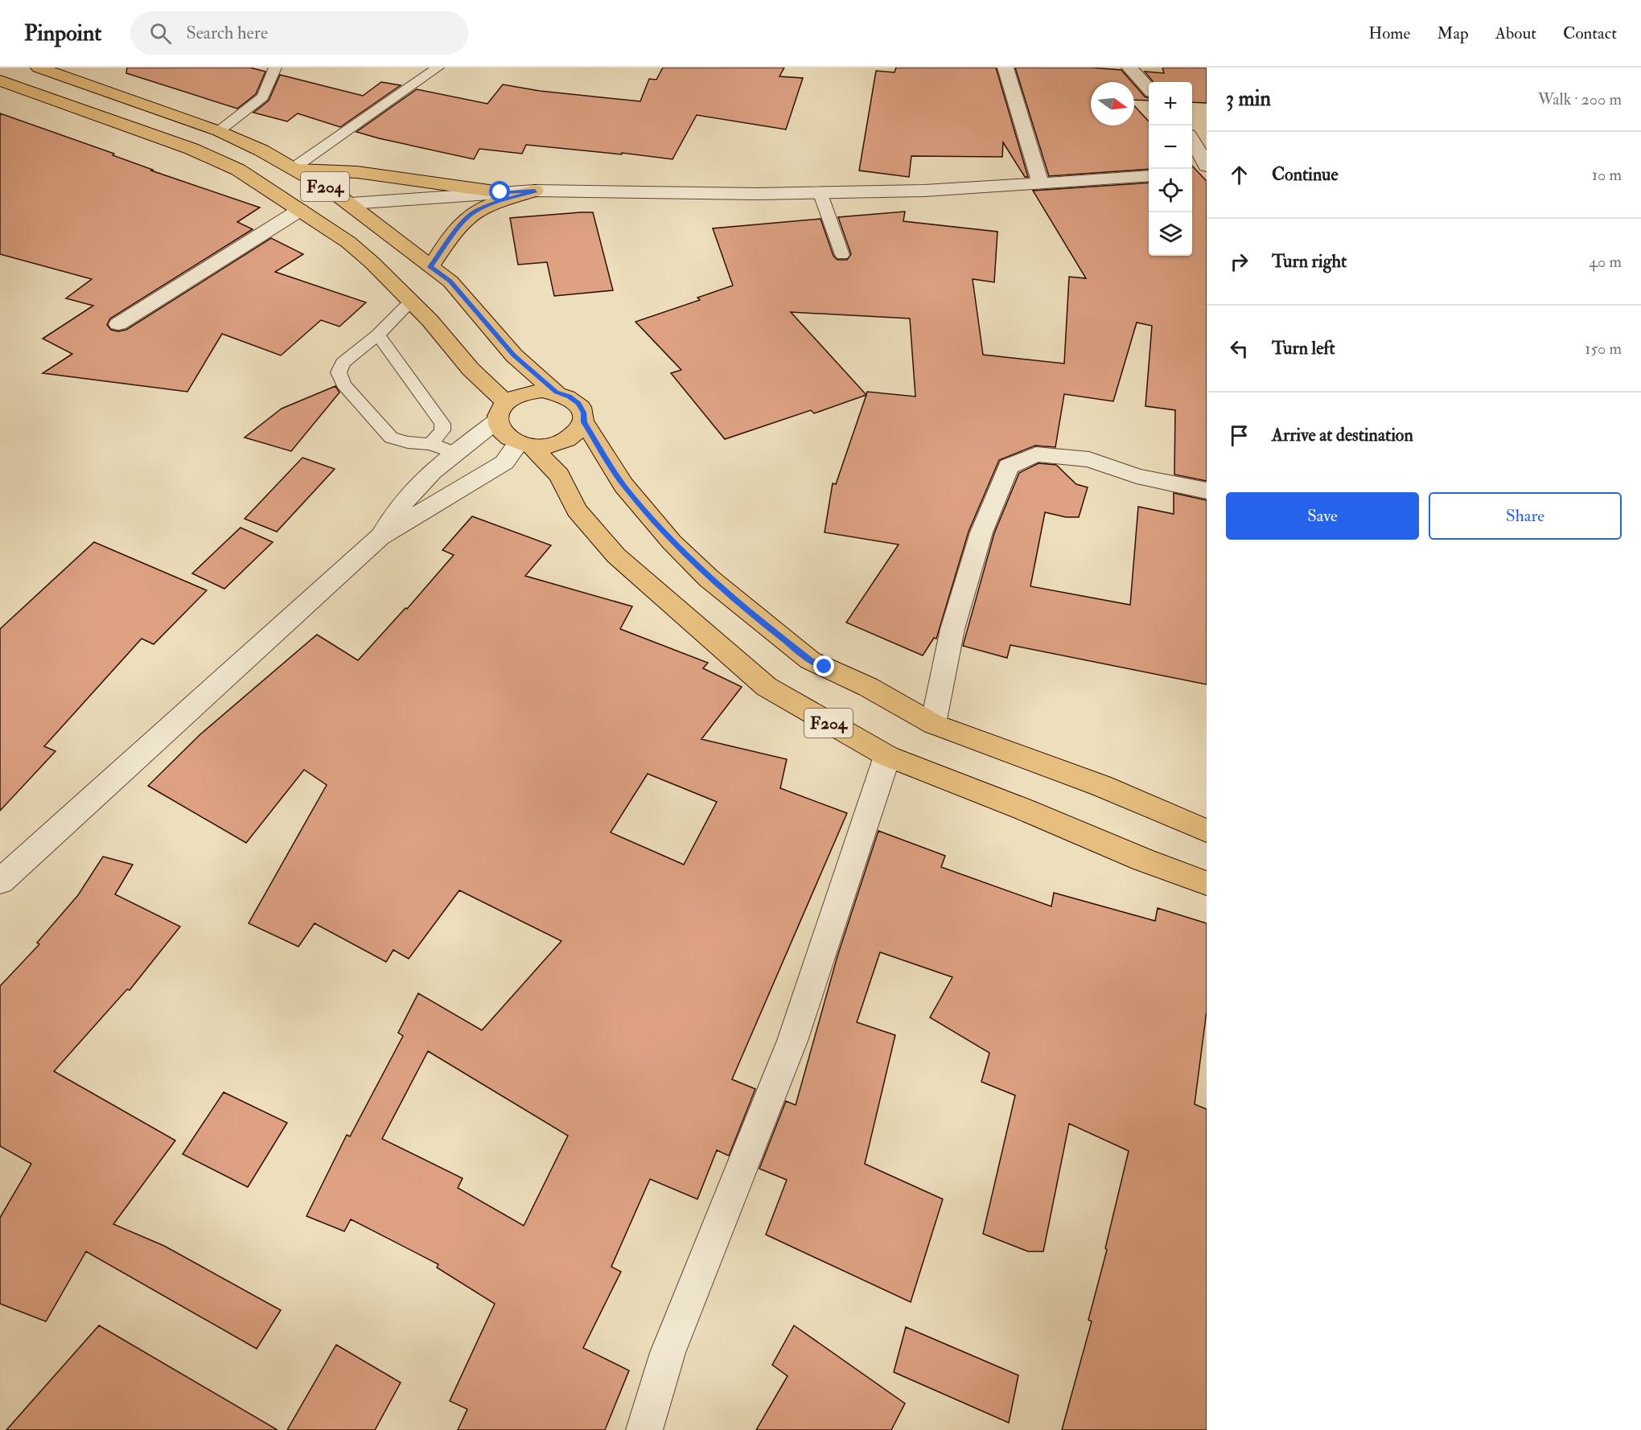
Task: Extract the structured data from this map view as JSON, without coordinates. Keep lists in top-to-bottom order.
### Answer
{
  "streets": {
    "main road": ["F204"]
  },
  "north": "right",
  "page": {
    "header": "Pinpoint",
    "search": "Search here",
    "nav": [
      "Home",
      "Map",
      "About",
      "Contact"
    ],
    "heading": ["3 min", "Walk · 200 m"],
    "map_buttons": ["+", "−"],
    "list": [
      ["Continue", "10 m"],
      ["Turn right", "40 m"],
      ["Turn left", "150 m"],
      "Arrive at destination"
    ],
    "buttons": ["Save", "Share"]
  }
}
